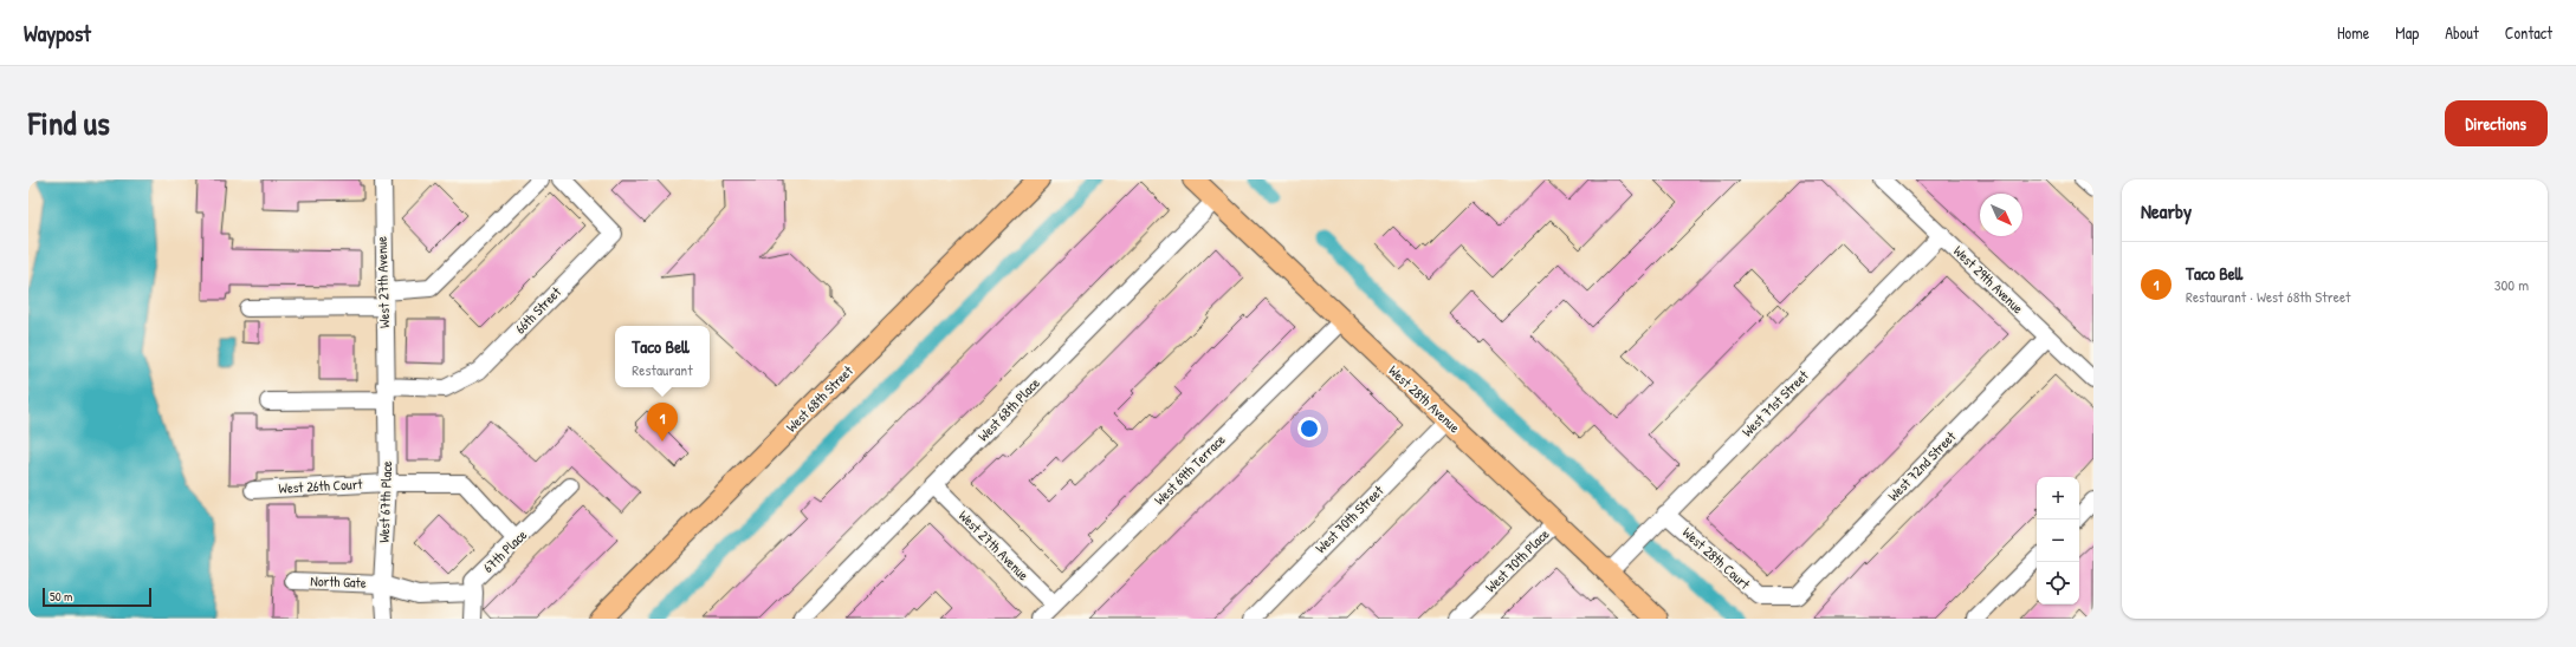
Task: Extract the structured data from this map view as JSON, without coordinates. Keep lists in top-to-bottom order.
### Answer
{
  "streets": {
    "main road": ["West 68th Street", "West 28th Avenue"],
    "street": [
      "West 29th Avenue",
      "West 27th Avenue",
      "66th Street",
      "West 71st Street",
      "West 68th Place",
      "West 72nd Street",
      "West 69th Terrace",
      "West 26th Court",
      "West 67th Place",
      "West 70th Street",
      "67th Place",
      "West 28th Court",
      "West 70th Place",
      "North Gate"
    ]
  },
  "crossings": [
    ["West 29th Avenue", "West 71st Street"],
    ["West 29th Avenue", "West 72nd Street"],
    ["West 27th Avenue", "66th Street"],
    ["West 27th Avenue", "West 68th Place"],
    ["West 27th Avenue", "West 69th Terrace"],
    ["West 27th Avenue", "West 67th Place"],
    ["66th Street", "West 67th Place"],
    ["West 28th Avenue", "West 71st Street"],
    ["West 28th Avenue", "West 68th Place"],
    ["West 28th Avenue", "West 69th Terrace"],
    ["West 28th Avenue", "West 70th Street"],
    ["West 28th Avenue", "West 70th Place"],
    ["West 71st Street", "West 28th Court"],
    ["West 72nd Street", "West 28th Court"],
    ["West 26th Court", "West 67th Place"],
    ["West 26th Court", "67th Place"],
    ["West 67th Place", "North Gate"]
  ],
  "scale_bar": "50 m",
  "north": "bottom right",
  "page": {
    "header": "Waypost",
    "nav": [
      "Home",
      "Map",
      "About",
      "Contact"
    ],
    "title": "Find us",
    "buttons": "Directions",
    "heading": "Nearby",
    "list": [
      {
        "mark": "1",
        "name": "Taco Bell",
        "note": "Restaurant · West 68th Street",
        "value": "300 m"
      }
    ],
    "popup": ["Taco Bell", "Restaurant"],
    "pins": "1",
    "map_buttons": ["+", "−"],
    "scale": "50 m"
  }
}
